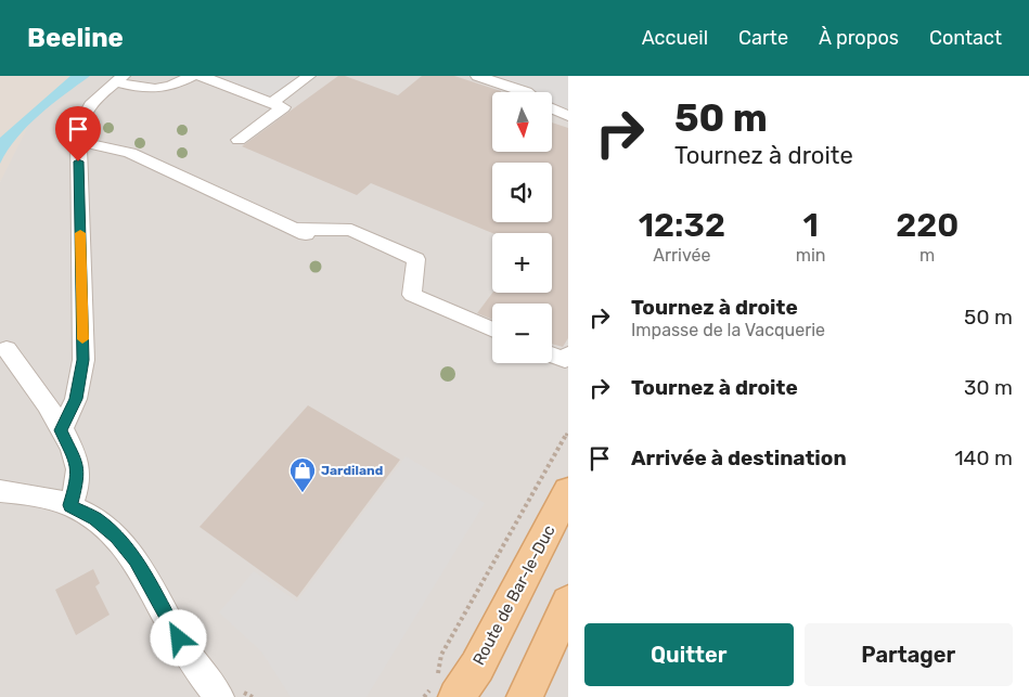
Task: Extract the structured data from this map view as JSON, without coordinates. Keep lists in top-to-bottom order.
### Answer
{
  "streets": {
    "main road": ["Route de Bar-le-Duc"]
  },
  "places": {
    "shop": ["Jardiland"]
  },
  "north": "bottom",
  "page": {
    "header": "Beeline",
    "nav": [
      "Accueil",
      "Carte",
      "À propos",
      "Contact"
    ],
    "turn": ["50 m", "Tournez à droite"],
    "map_buttons": ["+", "−"],
    "eta": [
      "12:32",
      "Arrivée",
      "1",
      "min",
      "220",
      "m"
    ],
    "list": [
      {
        "name": "Tournez à droite",
        "note": "Impasse de la Vacquerie",
        "value": "50 m"
      },
      {
        "name": "Tournez à droite",
        "value": "30 m"
      },
      {
        "name": "Arrivée à destination",
        "value": "140 m"
      }
    ],
    "buttons": ["Quitter", "Partager"]
  }
}
